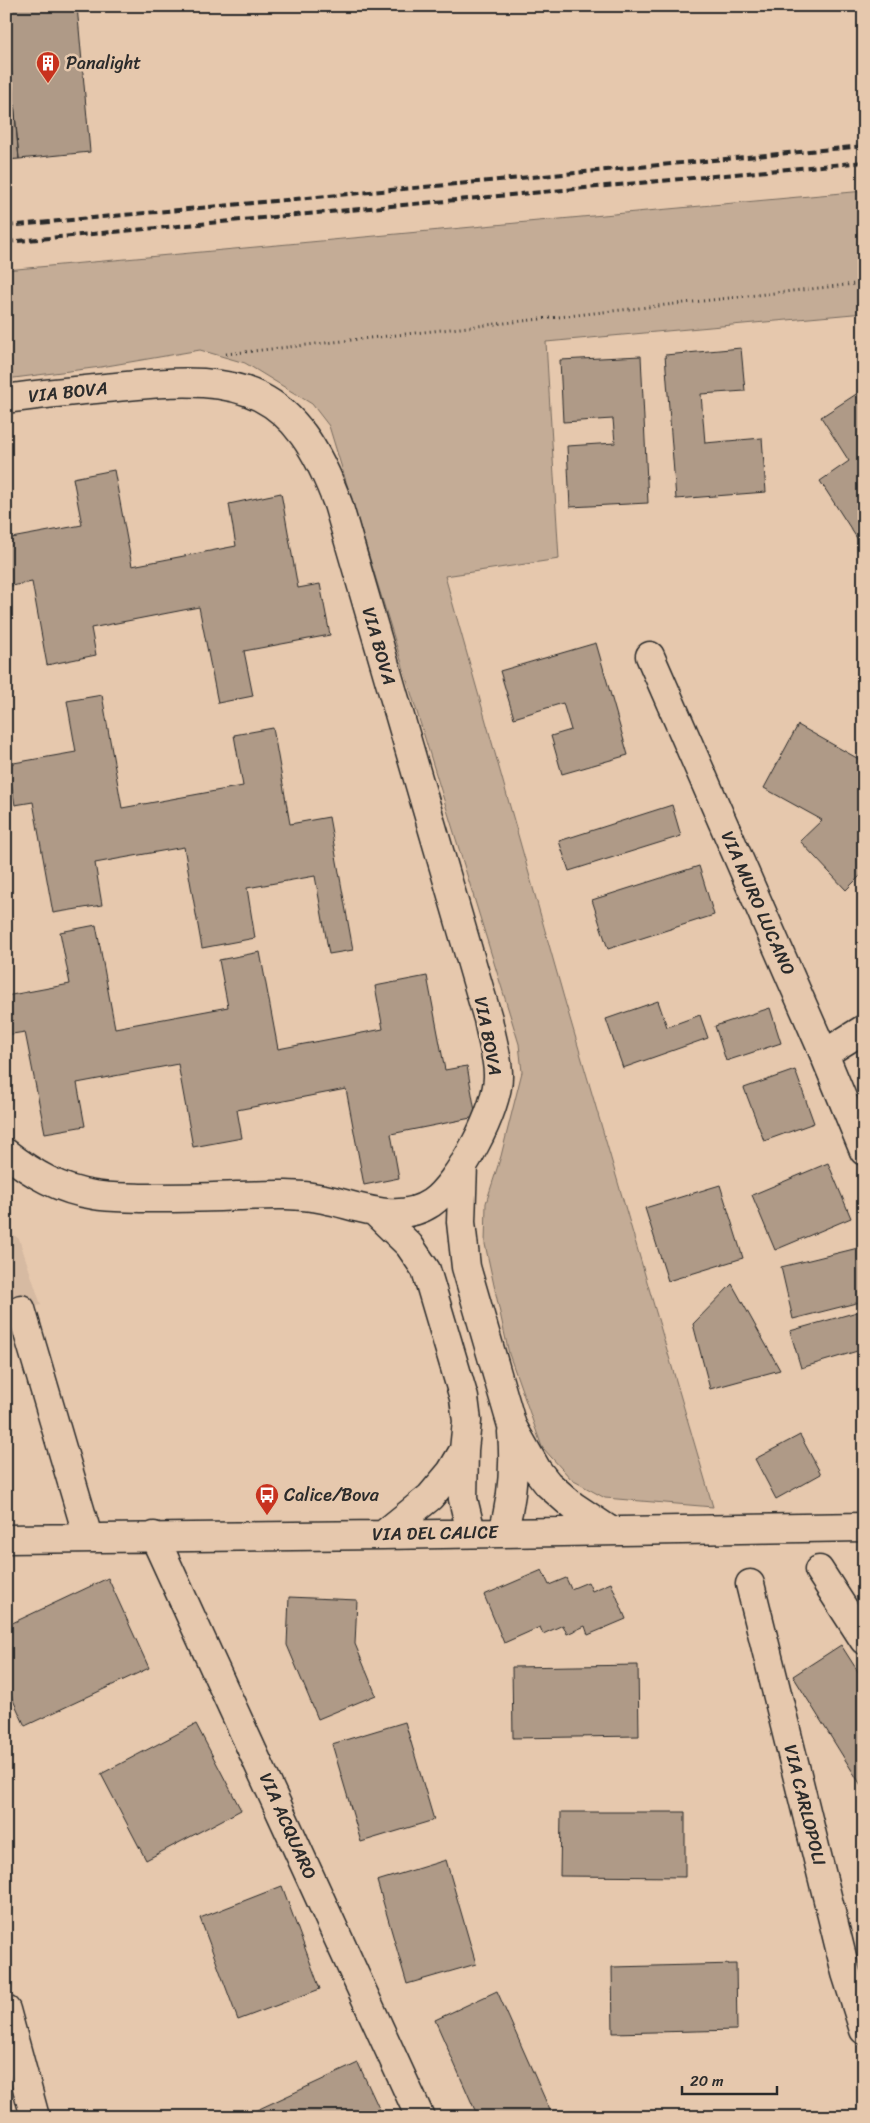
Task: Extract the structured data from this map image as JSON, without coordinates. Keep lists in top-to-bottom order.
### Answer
{
  "streets": {
    "street": [
      "VIA BOVA",
      "VIA MURO LUCANO",
      "VIA DEL CALICE",
      "VIA CARLOPOLI",
      "VIA ACQUARO"
    ]
  },
  "crossings": [
    ["VIA BOVA", "VIA DEL CALICE"],
    ["VIA DEL CALICE", "VIA ACQUARO"]
  ],
  "places": {
    "building": ["Panalight"],
    "bus stop": ["Calice/Bova"]
  },
  "scale_bar": "20 m"
}
